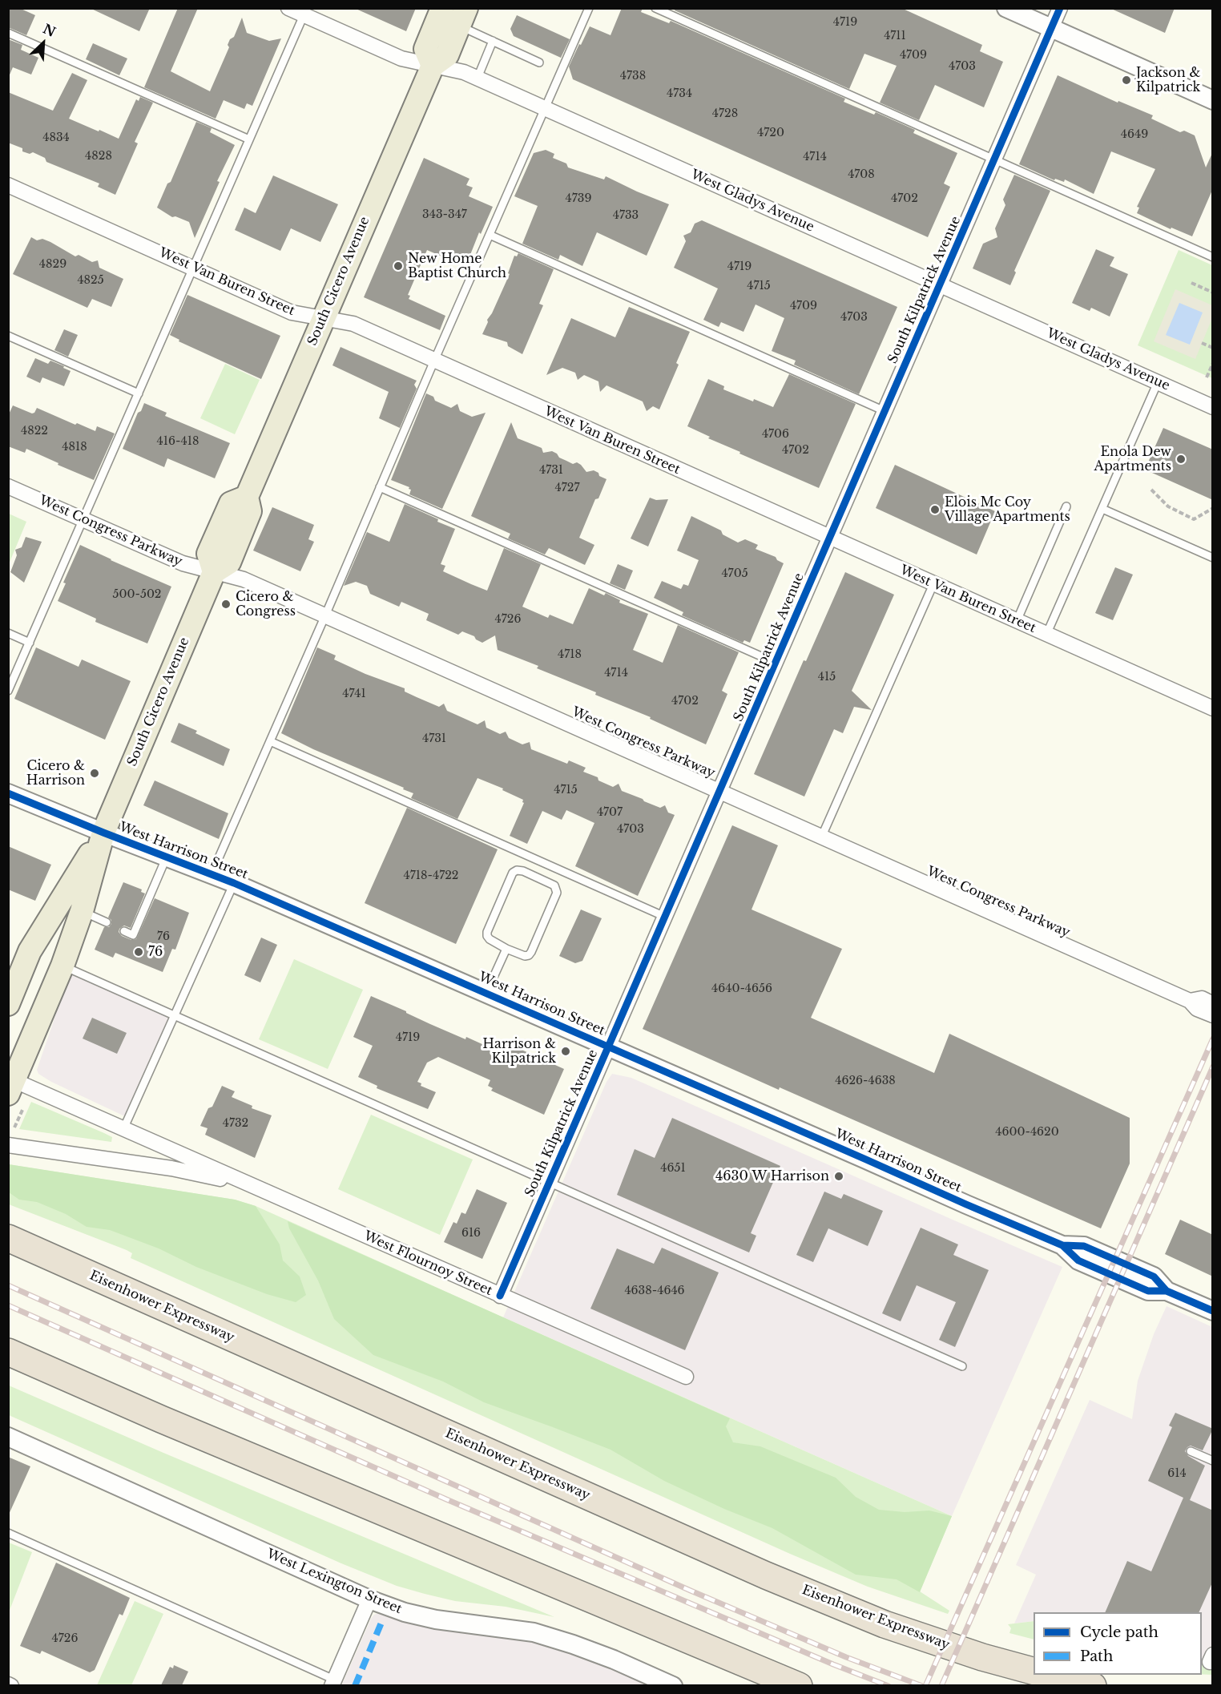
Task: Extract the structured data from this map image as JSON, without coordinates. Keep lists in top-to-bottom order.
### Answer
{
  "streets": {
    "highway": ["Eisenhower Expressway"],
    "main road": ["South Cicero Avenue"],
    "street": [
      "West Gladys Avenue",
      "West Van Buren Street",
      "South Kilpatrick Avenue",
      "West Congress Parkway",
      "West Harrison Street",
      "West Flournoy Street",
      "West Lexington Street"
    ]
  },
  "crossings": [
    ["West Gladys Avenue", "South Cicero Avenue"],
    ["West Gladys Avenue", "South Kilpatrick Avenue"],
    ["South Cicero Avenue", "West Van Buren Street"],
    ["South Cicero Avenue", "West Congress Parkway"],
    ["South Cicero Avenue", "West Harrison Street"],
    ["South Cicero Avenue", "West Flournoy Street"],
    ["West Van Buren Street", "South Kilpatrick Avenue"],
    ["South Kilpatrick Avenue", "West Congress Parkway"],
    ["South Kilpatrick Avenue", "West Harrison Street"],
    ["South Kilpatrick Avenue", "West Flournoy Street"]
  ],
  "places": [
    "Jackson & Kilpatrick",
    "New Home Baptist Church",
    "Enola Dew Apartments",
    "Elois Mc Coy Village Apartments",
    "Cicero & Congress",
    "Cicero & Harrison",
    "76",
    "Harrison & Kilpatrick",
    "4630 W Harrison"
  ],
  "house_numbers": [
    "4719",
    "4711",
    "4709",
    "4703",
    "4738",
    "4734",
    "4728",
    "4720",
    "4649",
    "4834",
    "4828",
    "4714",
    "4708",
    "4739",
    "4702",
    "343-347",
    "4733",
    "4829",
    "4719",
    "4825",
    "4715",
    "4709",
    "4703",
    "4822",
    "4706",
    "416-418",
    "4818",
    "4702",
    "4731",
    "4727",
    "4705",
    "500-502",
    "4726",
    "4718",
    "4714",
    "415",
    "4741",
    "4702",
    "4731",
    "4715",
    "4707",
    "4703",
    "4718-4722",
    "76",
    "4640-4656",
    "4719",
    "4626-4638",
    "4732",
    "4600-4620",
    "4651",
    "616",
    "4638-4646",
    "614",
    "4726"
  ],
  "legend": ["Cycle path", "Path"],
  "north": "top right"
}
